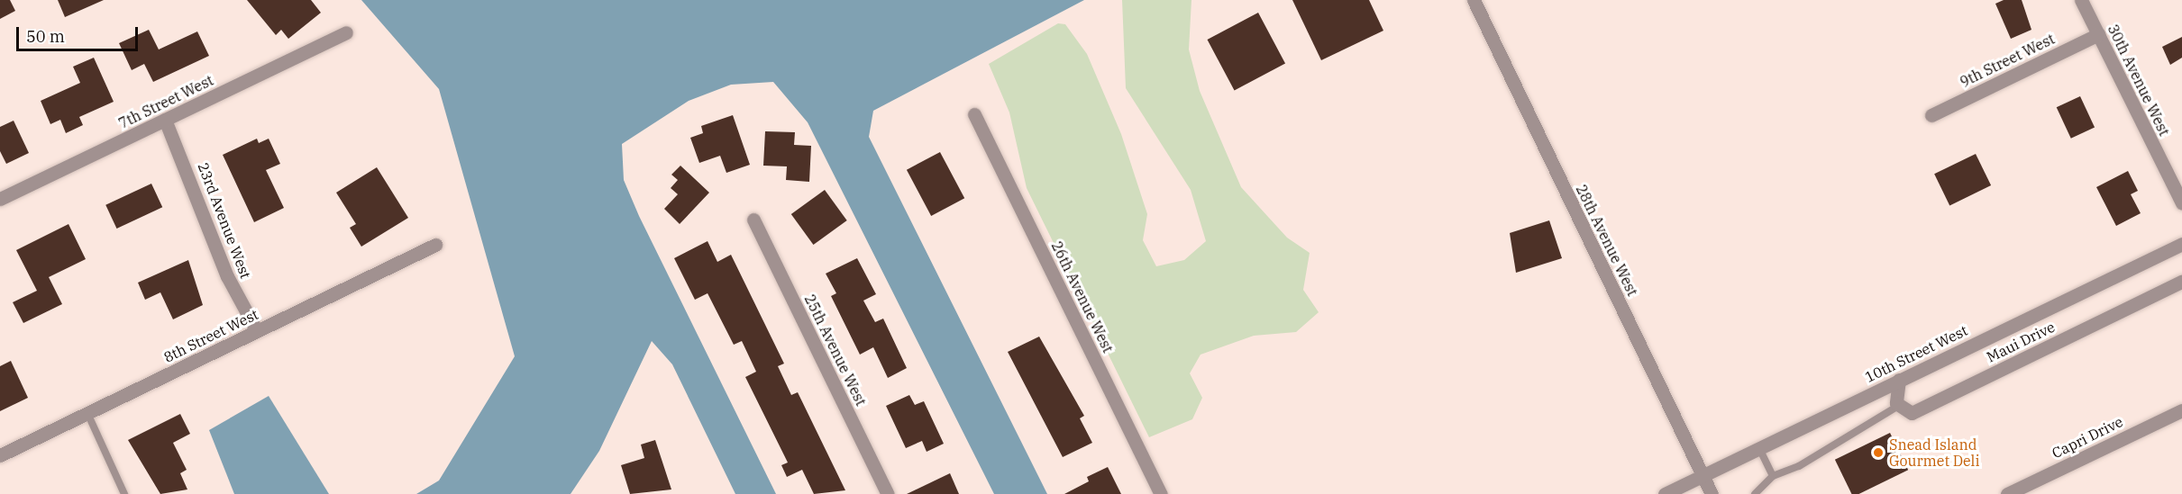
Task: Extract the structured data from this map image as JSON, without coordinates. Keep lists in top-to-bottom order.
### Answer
{
  "streets": {
    "street": [
      "9th Street West",
      "30th Avenue West",
      "7th Street West",
      "23rd Avenue West",
      "28th Avenue West",
      "26th Avenue West",
      "8th Street West",
      "Maui Drive",
      "25th Avenue West",
      "10th Street West",
      "Capri Drive"
    ]
  },
  "crossings": [
    ["9th Street West", "30th Avenue West"],
    ["7th Street West", "23rd Avenue West"],
    ["23rd Avenue West", "8th Street West"],
    ["28th Avenue West", "10th Street West"]
  ],
  "places": ["Snead Island Gourmet Deli"],
  "scale_bar": "50 m"
}
